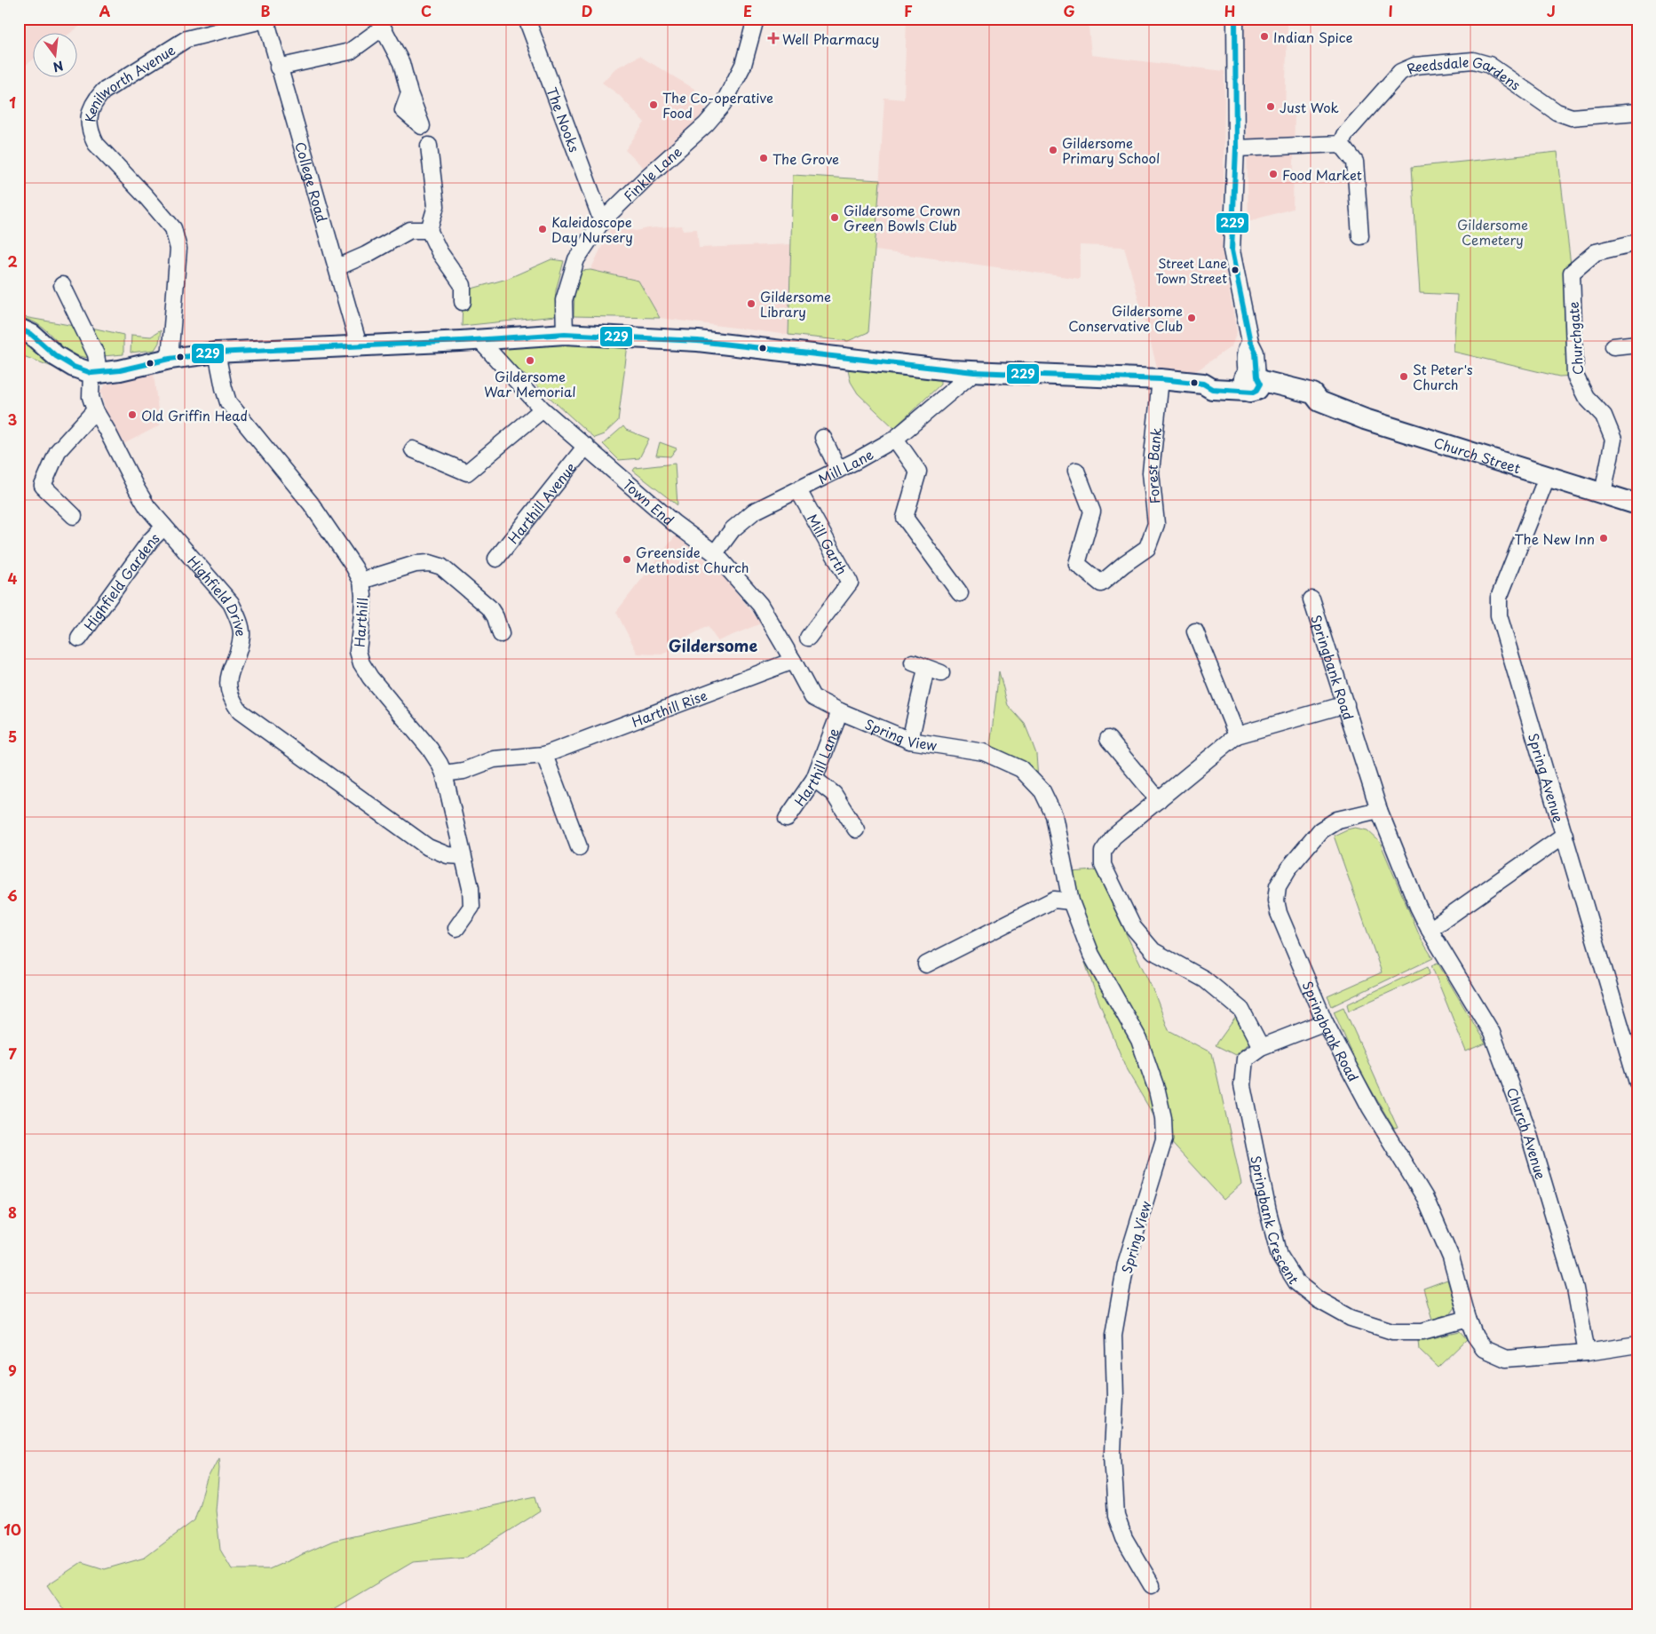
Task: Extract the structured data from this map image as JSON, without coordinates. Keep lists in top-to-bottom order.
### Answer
{
  "streets": {
    "main road": ["Church Street"],
    "street": [
      "Reedsdale Gardens",
      "Kenilworth Avenue",
      "The Nooks",
      "Finkle Lane",
      "College Road",
      "Churchgate",
      "Mill Lane",
      "Forest Bank",
      "Town End",
      "Harthill Avenue",
      "Mill Garth",
      "Highfield Gardens",
      "Highfield Drive",
      "Harthill",
      "Springbank Road",
      "Harthill Rise",
      "Spring View",
      "Harthill Lane",
      "Spring Avenue",
      "Church Avenue",
      "Springbank Crescent"
    ]
  },
  "crossings": [
    ["Kenilworth Avenue", "College Road"],
    ["The Nooks", "Finkle Lane"],
    ["Churchgate", "Church Street"],
    ["Church Street", "Forest Bank"],
    ["Church Street", "Spring Avenue"],
    ["Mill Lane", "Town End"],
    ["Mill Lane", "Mill Garth"],
    ["Mill Lane", "Spring View"],
    ["Town End", "Harthill Avenue"],
    ["Town End", "Spring View"],
    ["Highfield Gardens", "Highfield Drive"],
    ["Highfield Drive", "Harthill"],
    ["Harthill", "Harthill Rise"],
    ["Springbank Road", "Church Avenue"],
    ["Springbank Road", "Springbank Crescent"],
    ["Harthill Rise", "Spring View"],
    ["Spring View", "Harthill Lane"]
  ],
  "districts": ["Gildersome"],
  "parks": ["Gildersome Cemetery"],
  "places": {
    "other": [
      "Indian Spice",
      "The Co-operative Food",
      "Just Wok",
      "Gildersome Primary School",
      "The Grove",
      "Food Market",
      "Gildersome Crown Green Bowls Club",
      "Kaleidoscope Day Nursery",
      "Street Lane Town Street",
      "Gildersome Library",
      "Gildersome Conservative Club",
      "Gildersome War Memorial",
      "St Peter's Church",
      "Old Griffin Head",
      "The New Inn",
      "Greenside Methodist Church"
    ],
    "health": ["Well Pharmacy"]
  },
  "lines": ["transit line 229"],
  "north": "bottom",
  "grid": {
    "columns": [
      "A",
      "B",
      "C",
      "D",
      "E",
      "F",
      "G",
      "H",
      "I",
      "J"
    ],
    "rows": [
      "1",
      "2",
      "3",
      "4",
      "5",
      "6",
      "7",
      "8",
      "9",
      "10"
    ]
  }
}
